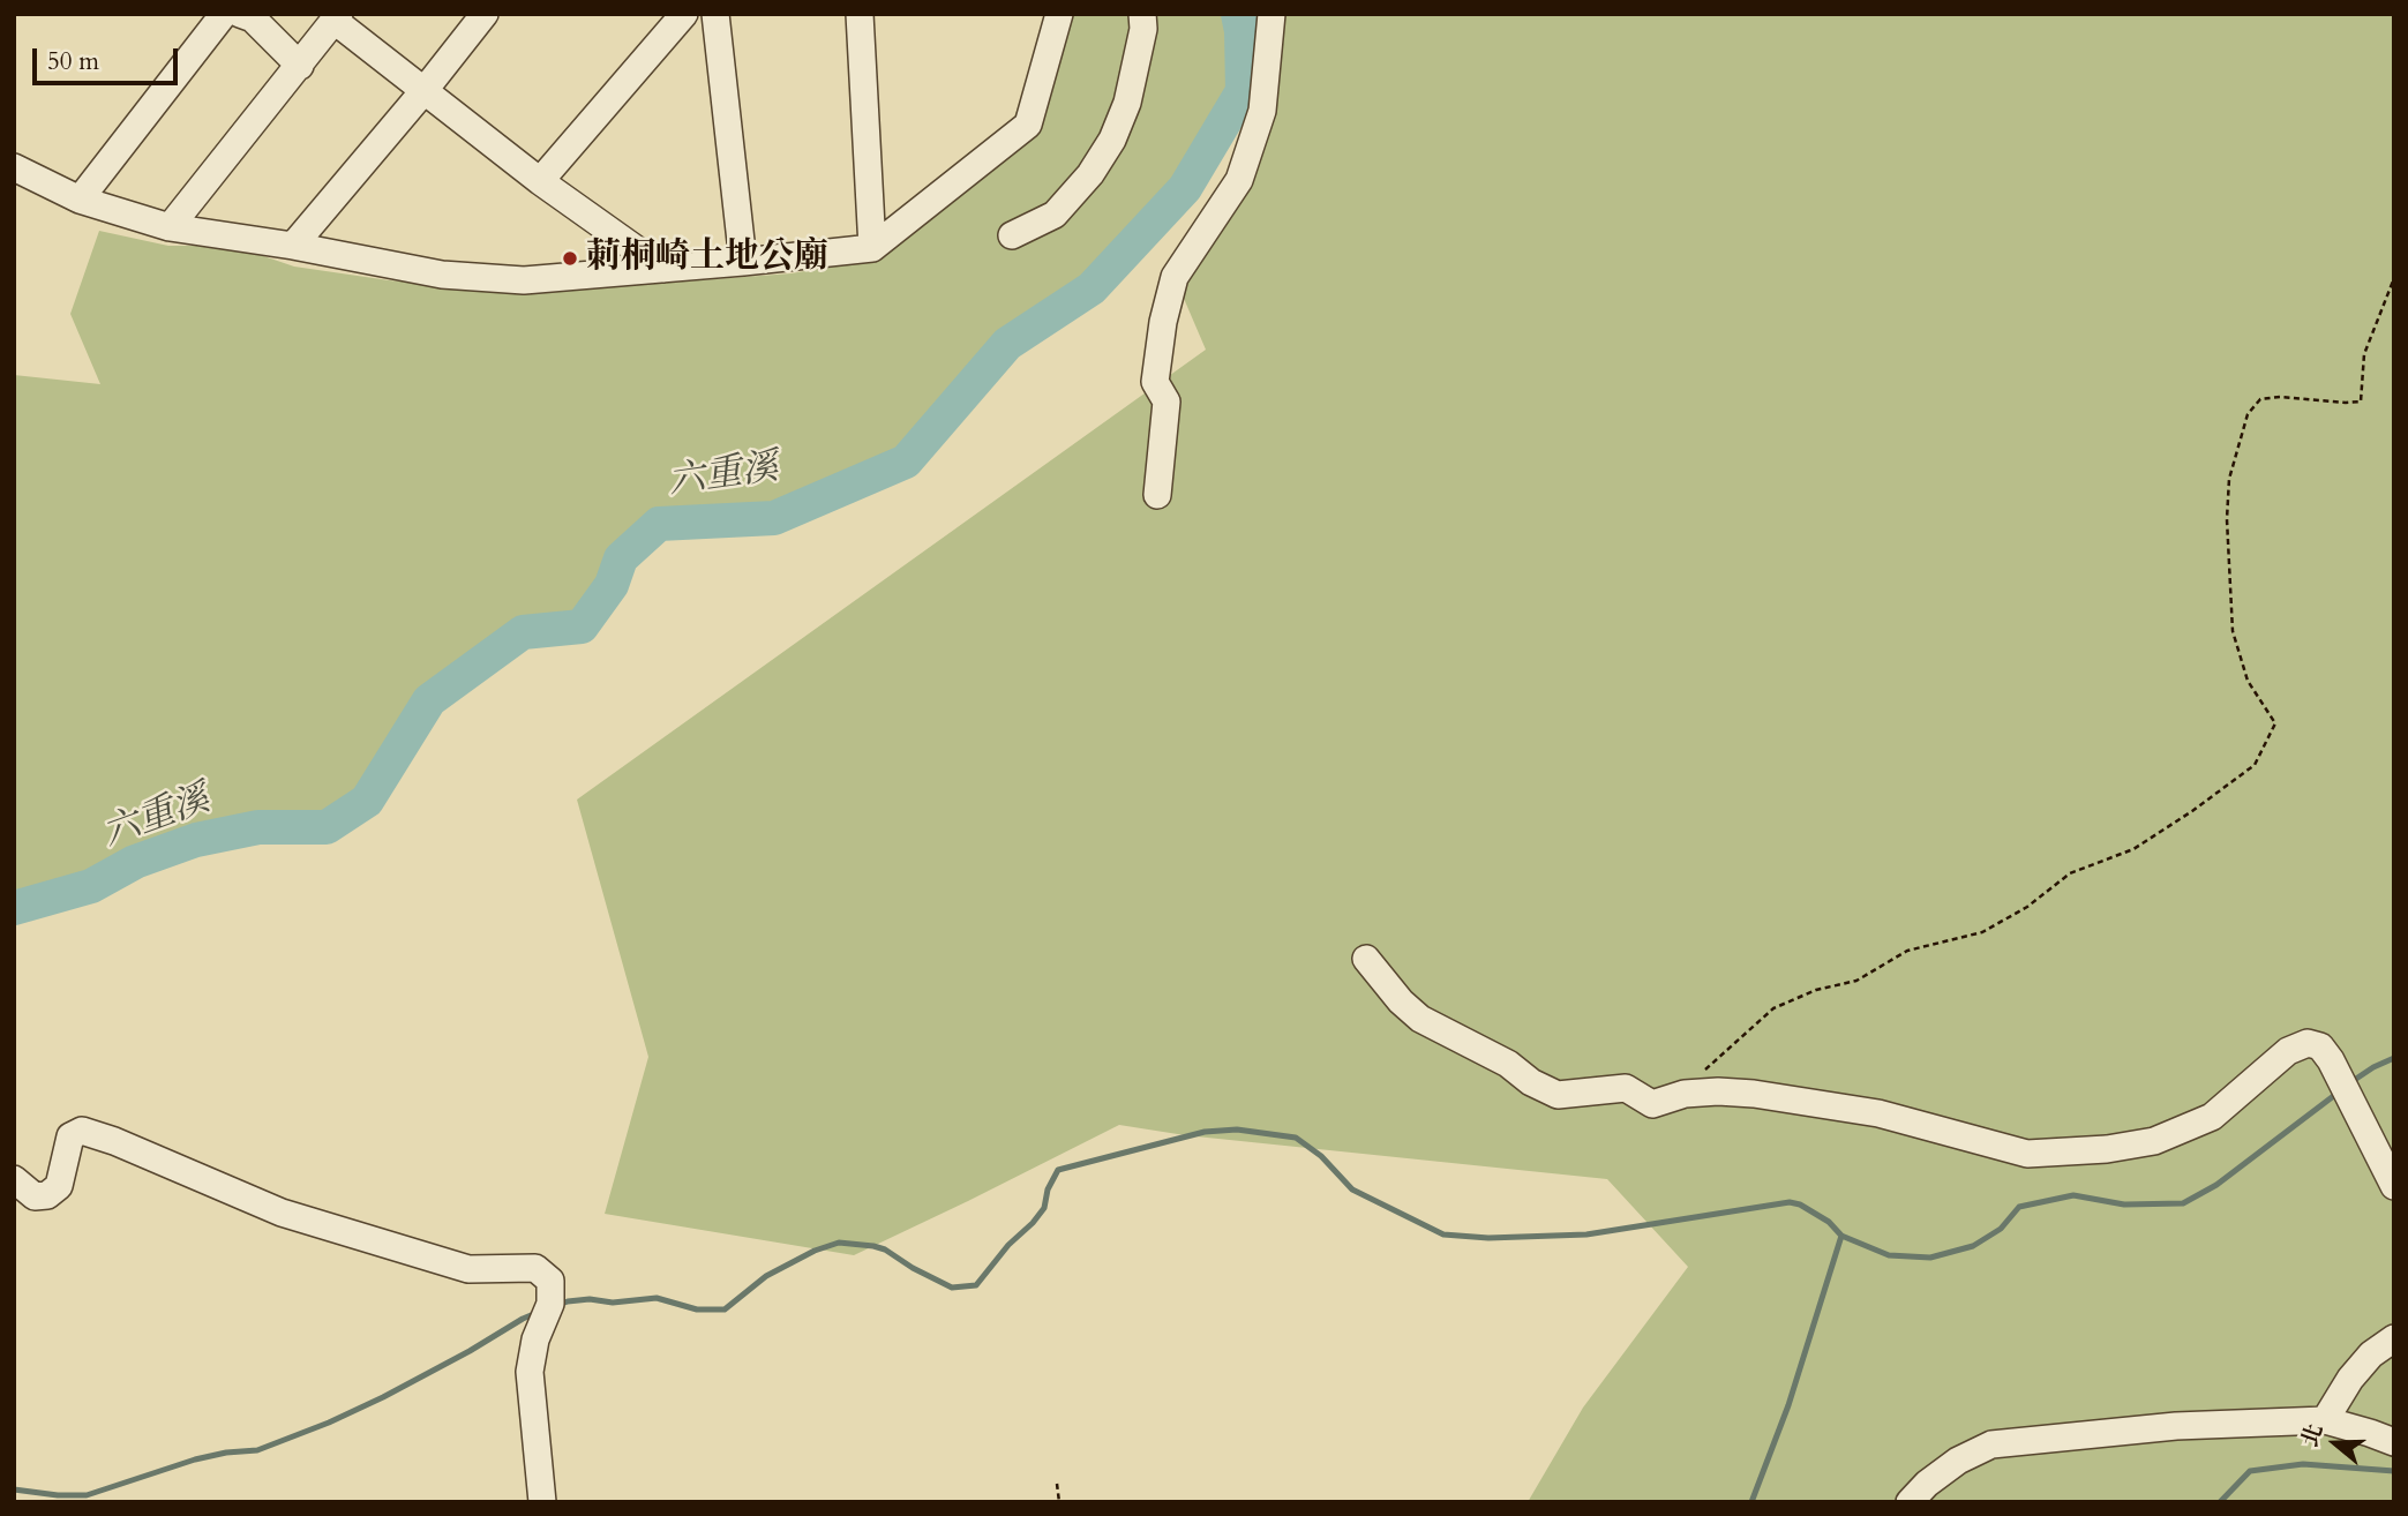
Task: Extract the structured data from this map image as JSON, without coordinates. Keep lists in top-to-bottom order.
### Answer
{
  "water": ["六重溪"],
  "places": ["莿桐崎土地公廟"],
  "scale_bar": "50 m",
  "north": "left"
}
